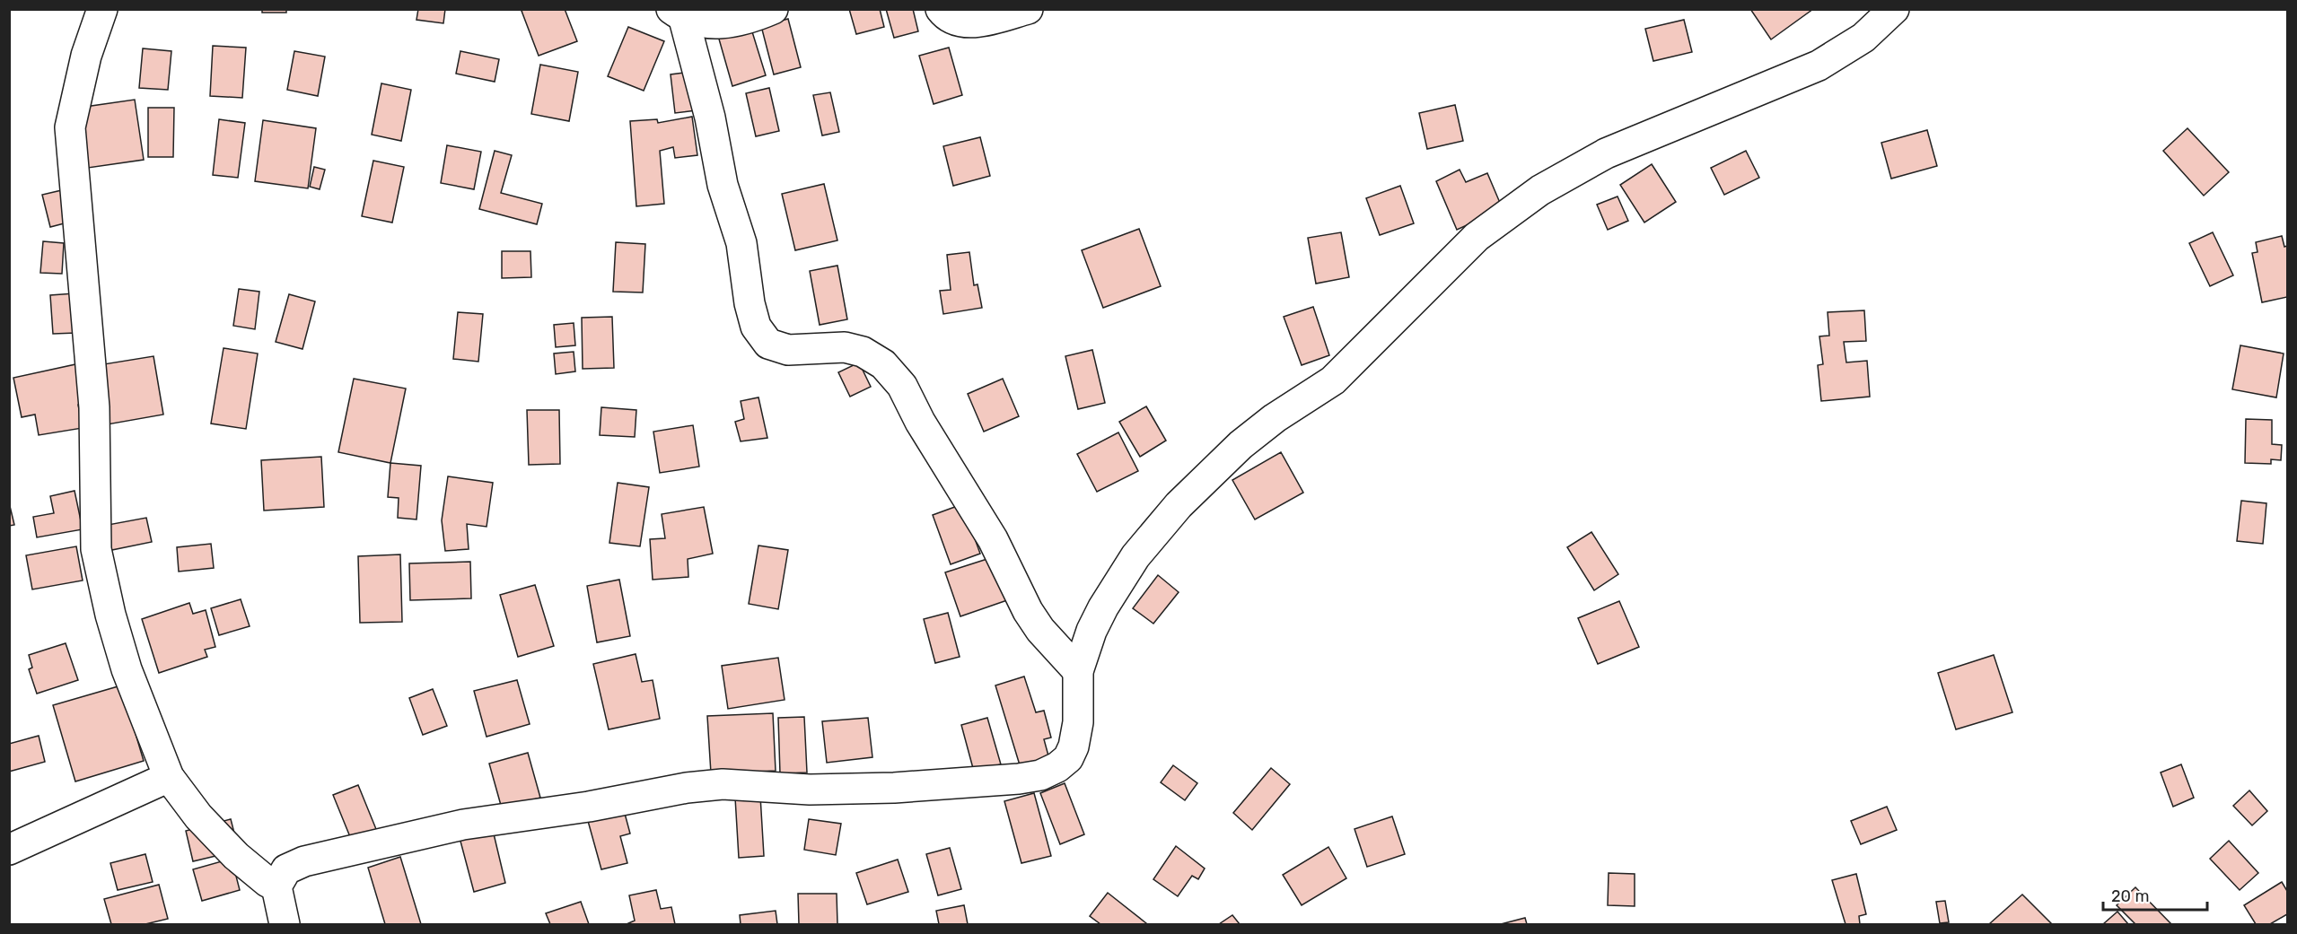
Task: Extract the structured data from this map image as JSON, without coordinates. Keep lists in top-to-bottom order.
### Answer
{
  "scale_bar": "20 m"
}
